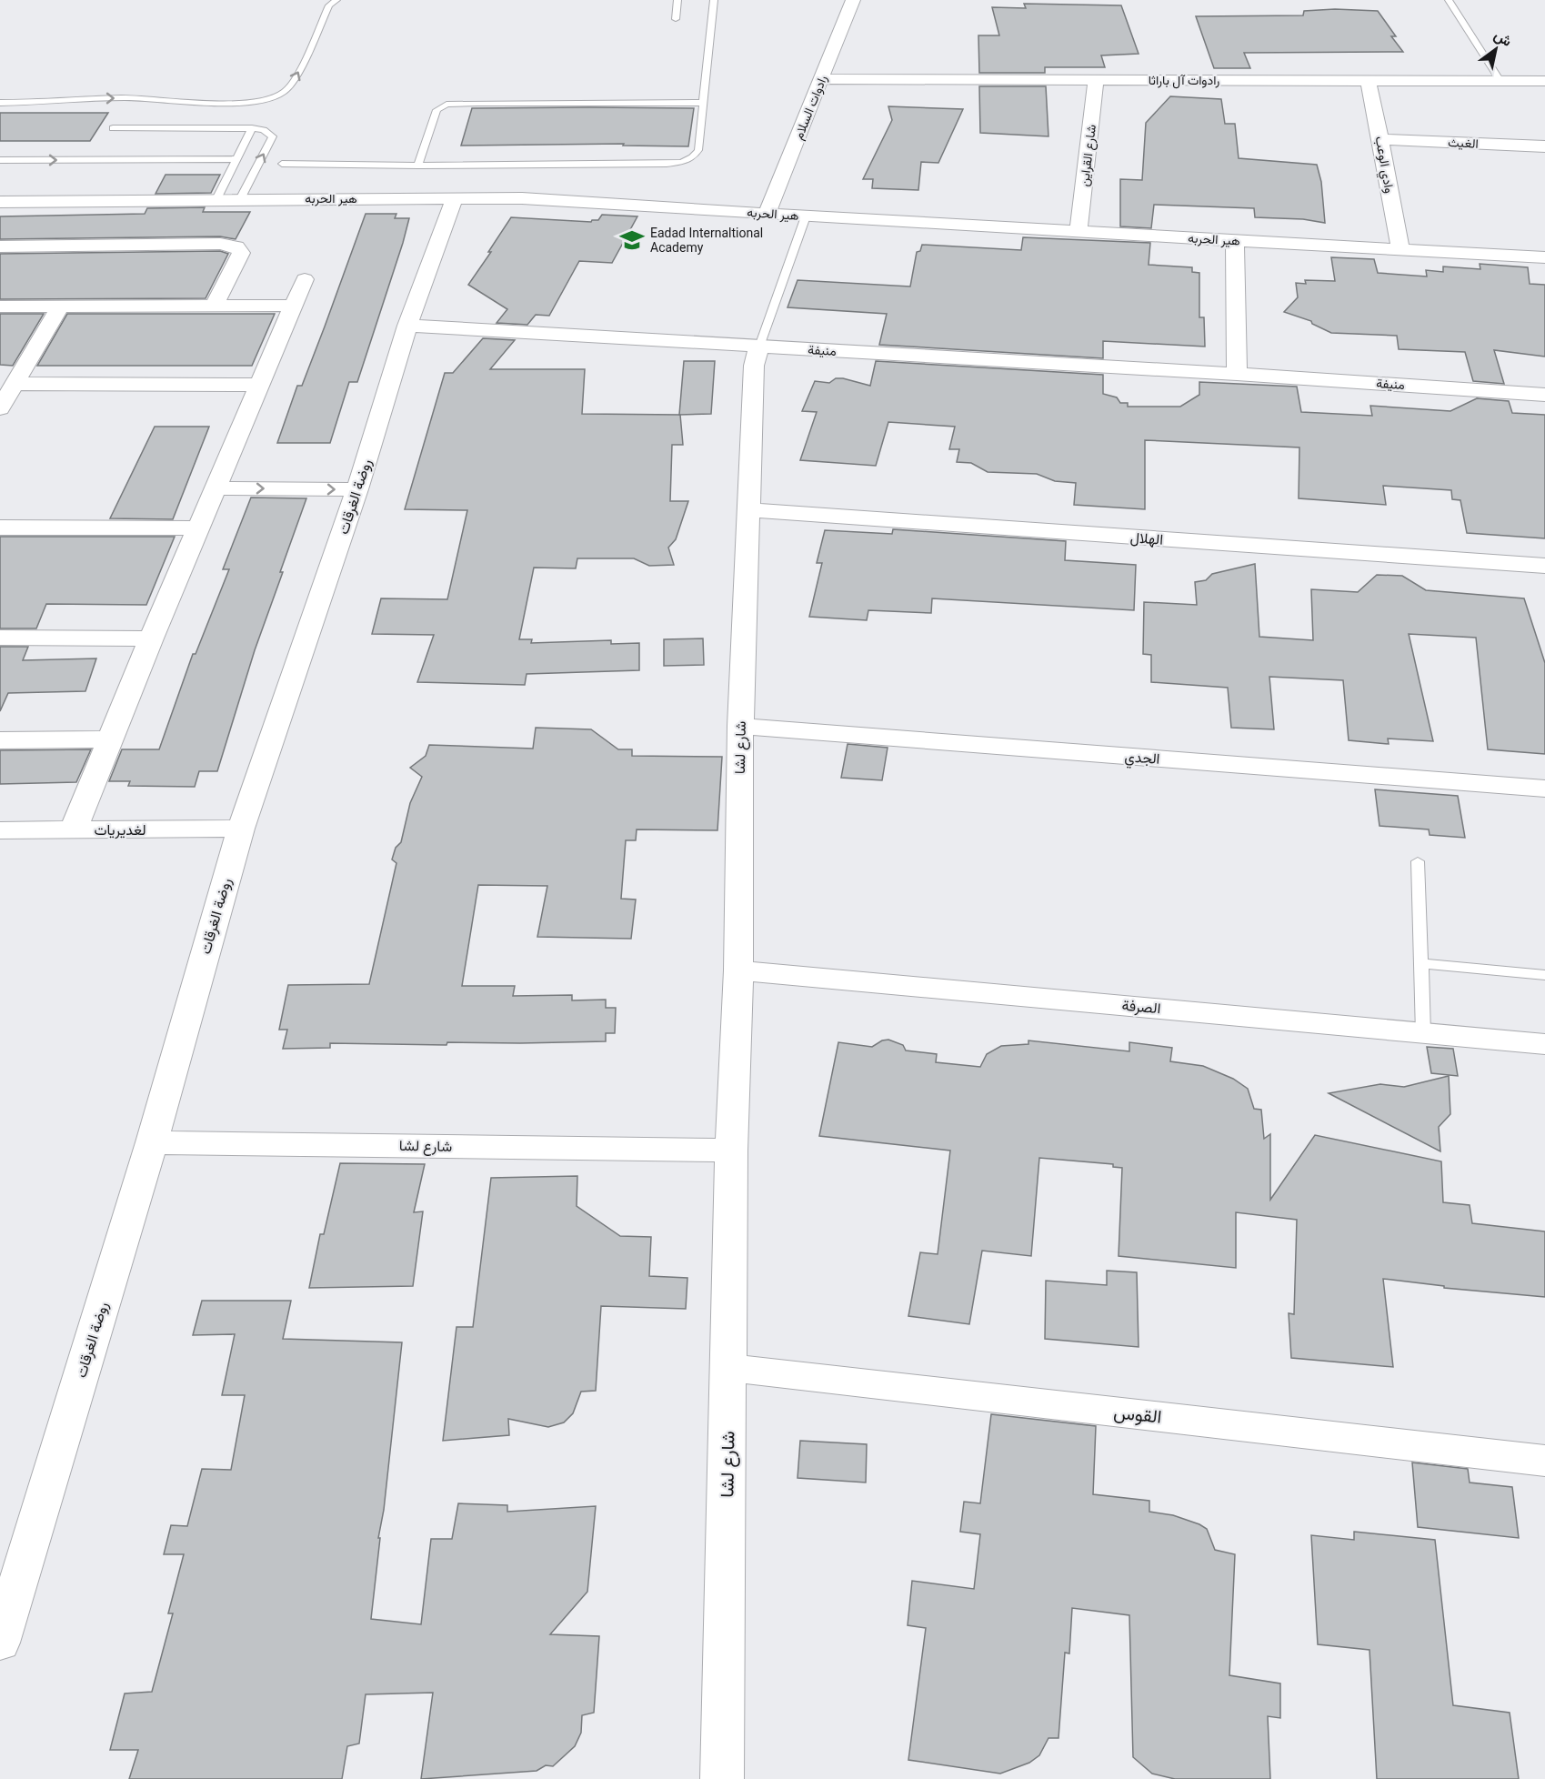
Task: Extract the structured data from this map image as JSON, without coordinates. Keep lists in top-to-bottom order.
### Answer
{
  "streets": {
    "street": [
      "رادوات آل باراثا",
      "رادوات السلام",
      "الغيث",
      "شارع القراين",
      "وادي الوعب",
      "هير الحربه",
      "منيفة",
      "روضة الغرقات",
      "الهلال",
      "شارع لشا",
      "الجدي",
      "لغديريات",
      "الصرفة",
      "القوس"
    ]
  },
  "crossings": [
    ["رادوات آل باراثا", "رادوات السلام"],
    ["رادوات آل باراثا", "شارع القراين"],
    ["رادوات آل باراثا", "وادي الوعب"],
    ["رادوات السلام", "هير الحربه"],
    ["الغيث", "وادي الوعب"],
    ["شارع القراين", "هير الحربه"],
    ["وادي الوعب", "هير الحربه"],
    ["هير الحربه", "روضة الغرقات"],
    ["منيفة", "روضة الغرقات"],
    ["منيفة", "شارع لشا"],
    ["روضة الغرقات", "شارع لشا"],
    ["روضة الغرقات", "لغديريات"],
    ["الهلال", "شارع لشا"],
    ["شارع لشا", "الجدي"],
    ["شارع لشا", "الصرفة"],
    ["شارع لشا", "القوس"]
  ],
  "places": {
    "school or university": ["Eadad Internaltional Academy"]
  },
  "north": "top right"
}
